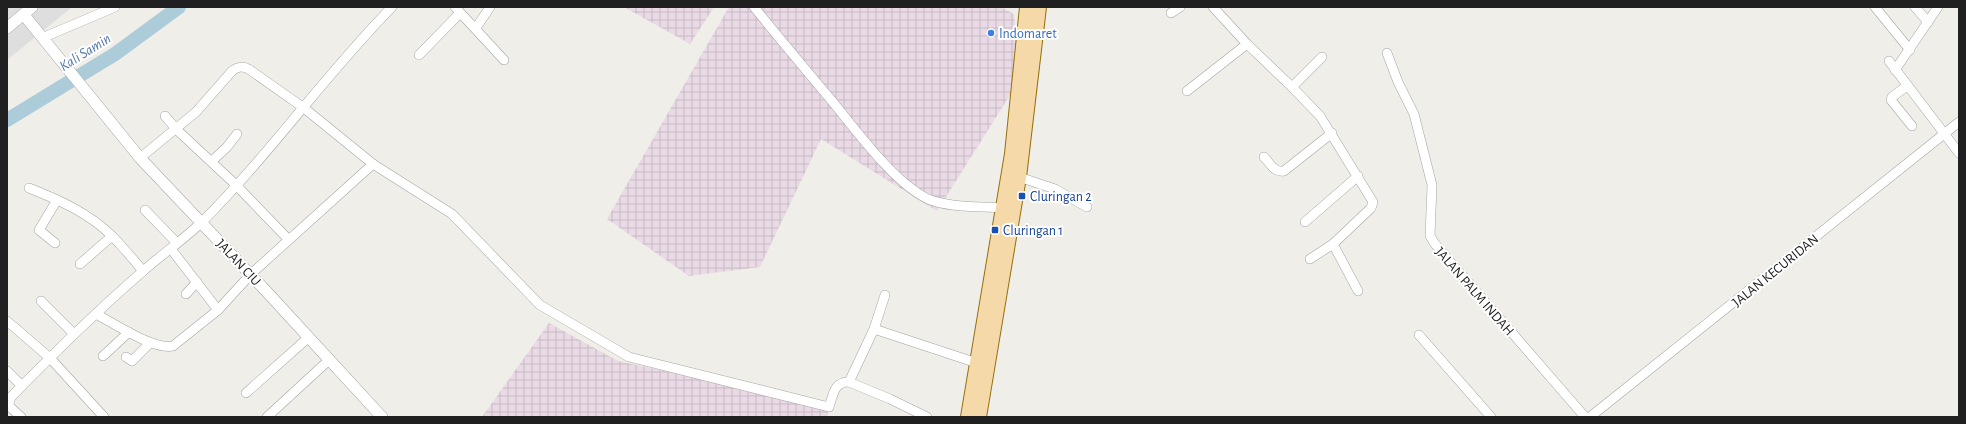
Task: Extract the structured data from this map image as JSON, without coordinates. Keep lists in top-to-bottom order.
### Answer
{
  "streets": {
    "street": ["JALAN CIU", "JALAN KECURIDAN", "JALAN PALM INDAH"]
  },
  "water": ["Kali Samin"],
  "places": {
    "other": ["Indomaret"],
    "transit": ["Cluringan 2", "Cluringan 1"]
  }
}
